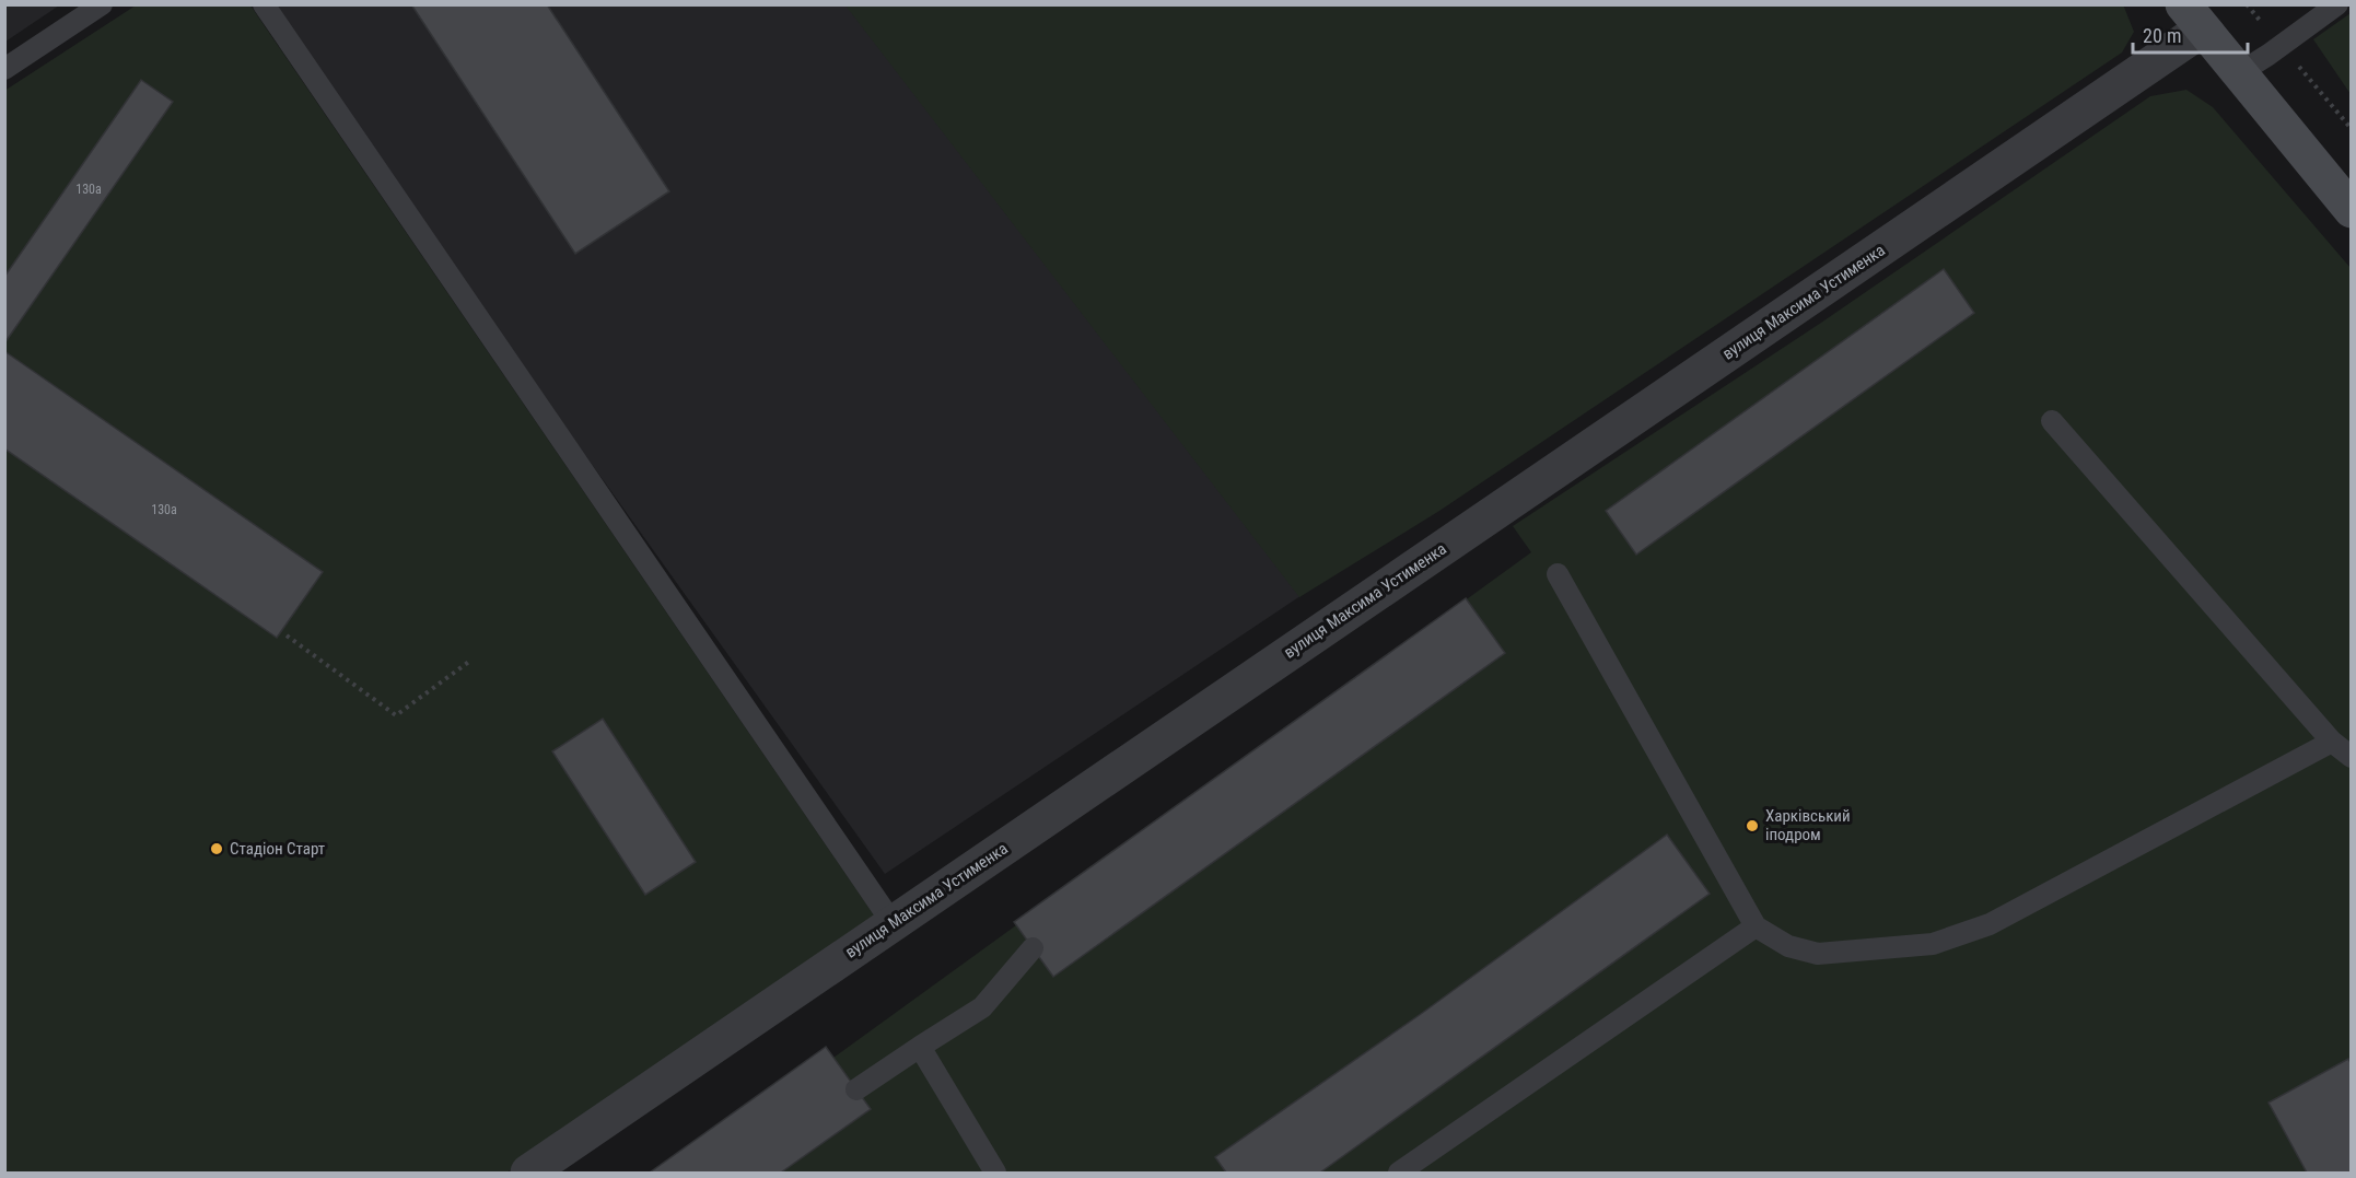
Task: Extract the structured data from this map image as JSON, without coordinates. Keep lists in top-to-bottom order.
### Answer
{
  "streets": {
    "street": ["вулиця Максима Устименка"]
  },
  "places": ["Харківський іподром", "Стадіон Старт"],
  "house_numbers": ["130а", "130а"],
  "scale_bar": "20 m"
}
